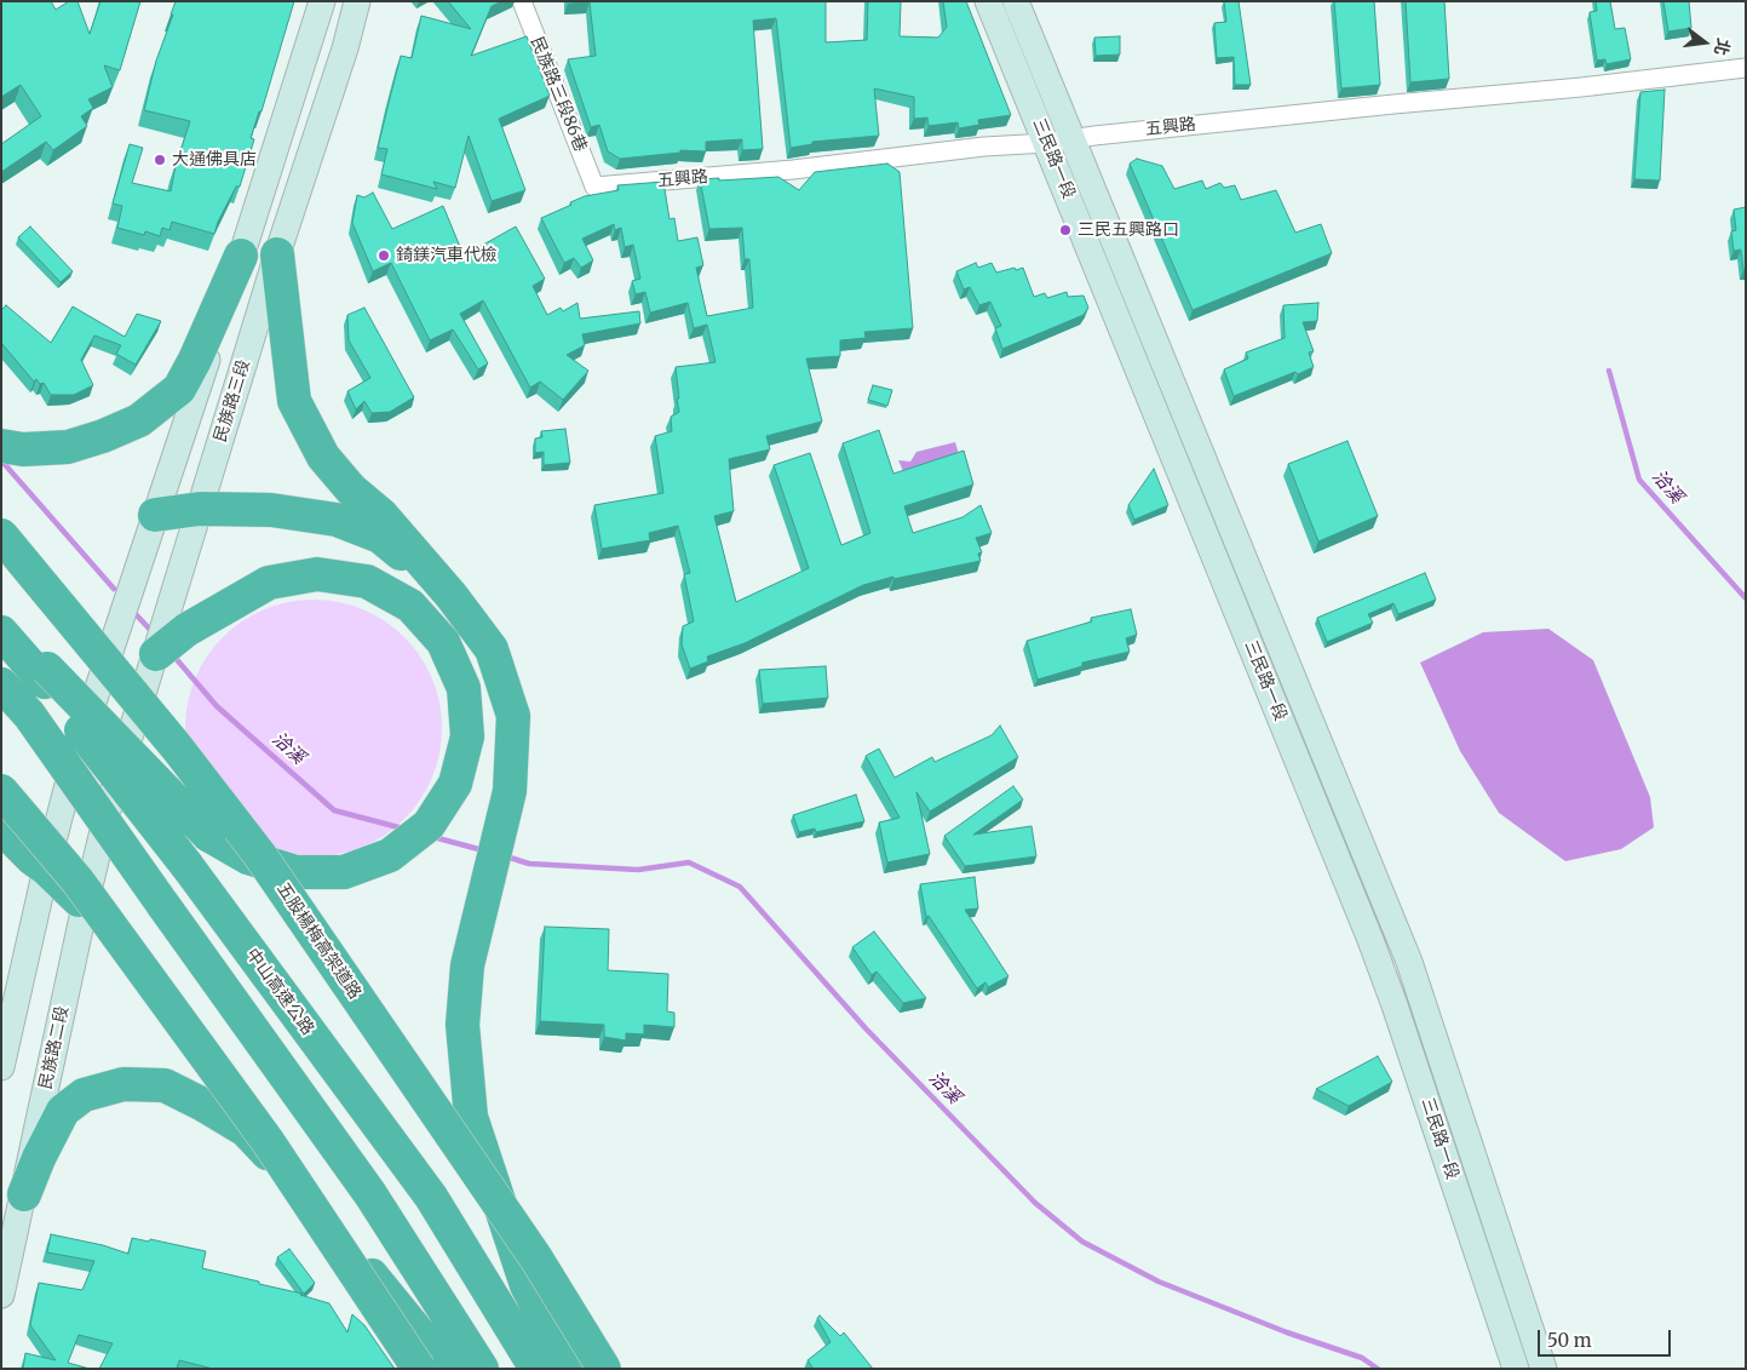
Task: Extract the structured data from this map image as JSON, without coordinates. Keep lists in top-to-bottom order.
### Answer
{
  "streets": {
    "highway": ["五股楊梅高架道路", "中山高速公路"],
    "street": [
      "民族路三段86巷",
      "五興路",
      "三民路一段",
      "民族路三段",
      "民族路二段"
    ]
  },
  "crossings": [
    ["民族路三段86巷", "五興路"],
    ["五興路", "三民路一段"],
    ["民族路三段", "民族路二段"]
  ],
  "water": ["洽溪"],
  "places": ["大通佛具店", "三民五興路口", "錡鎂汽車代檢"],
  "scale_bar": "50 m",
  "north": "right"
}
